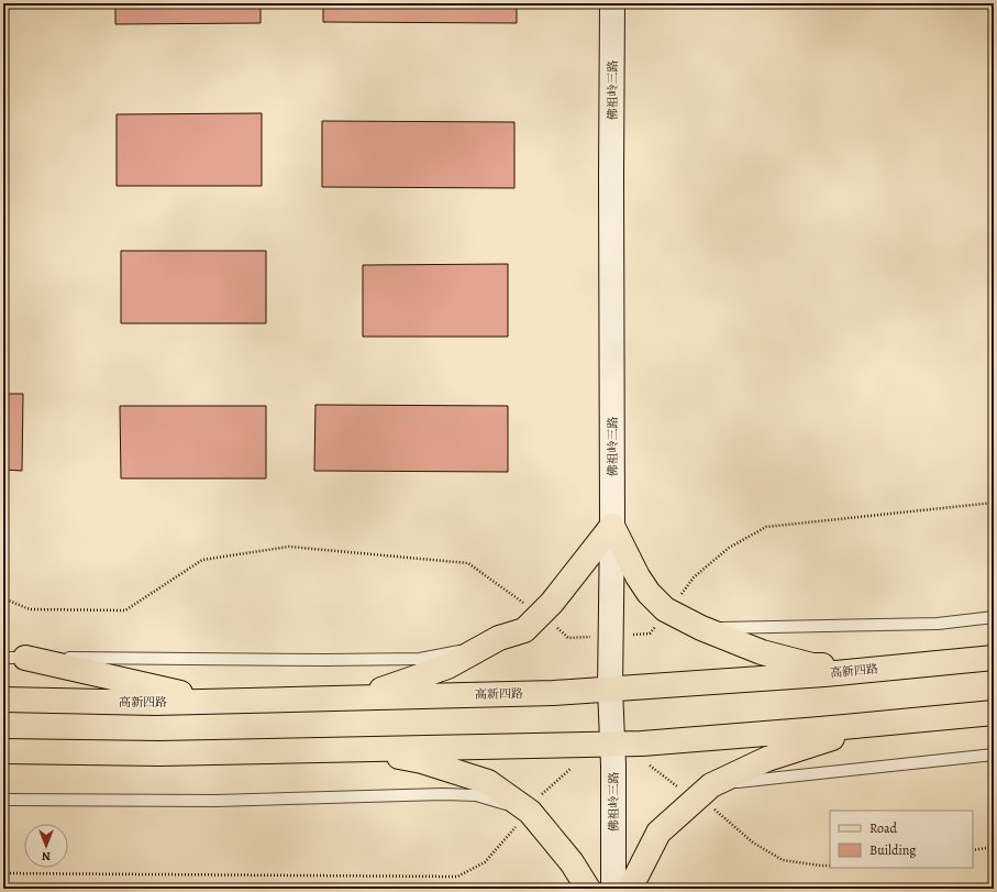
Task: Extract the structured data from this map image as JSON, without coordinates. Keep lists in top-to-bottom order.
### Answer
{
  "streets": {
    "main road": ["佛祖岭三路", "高新四路"]
  },
  "crossings": [
    ["佛祖岭三路", "高新四路"]
  ],
  "legend": ["Road", "Building"],
  "north": "bottom"
}
